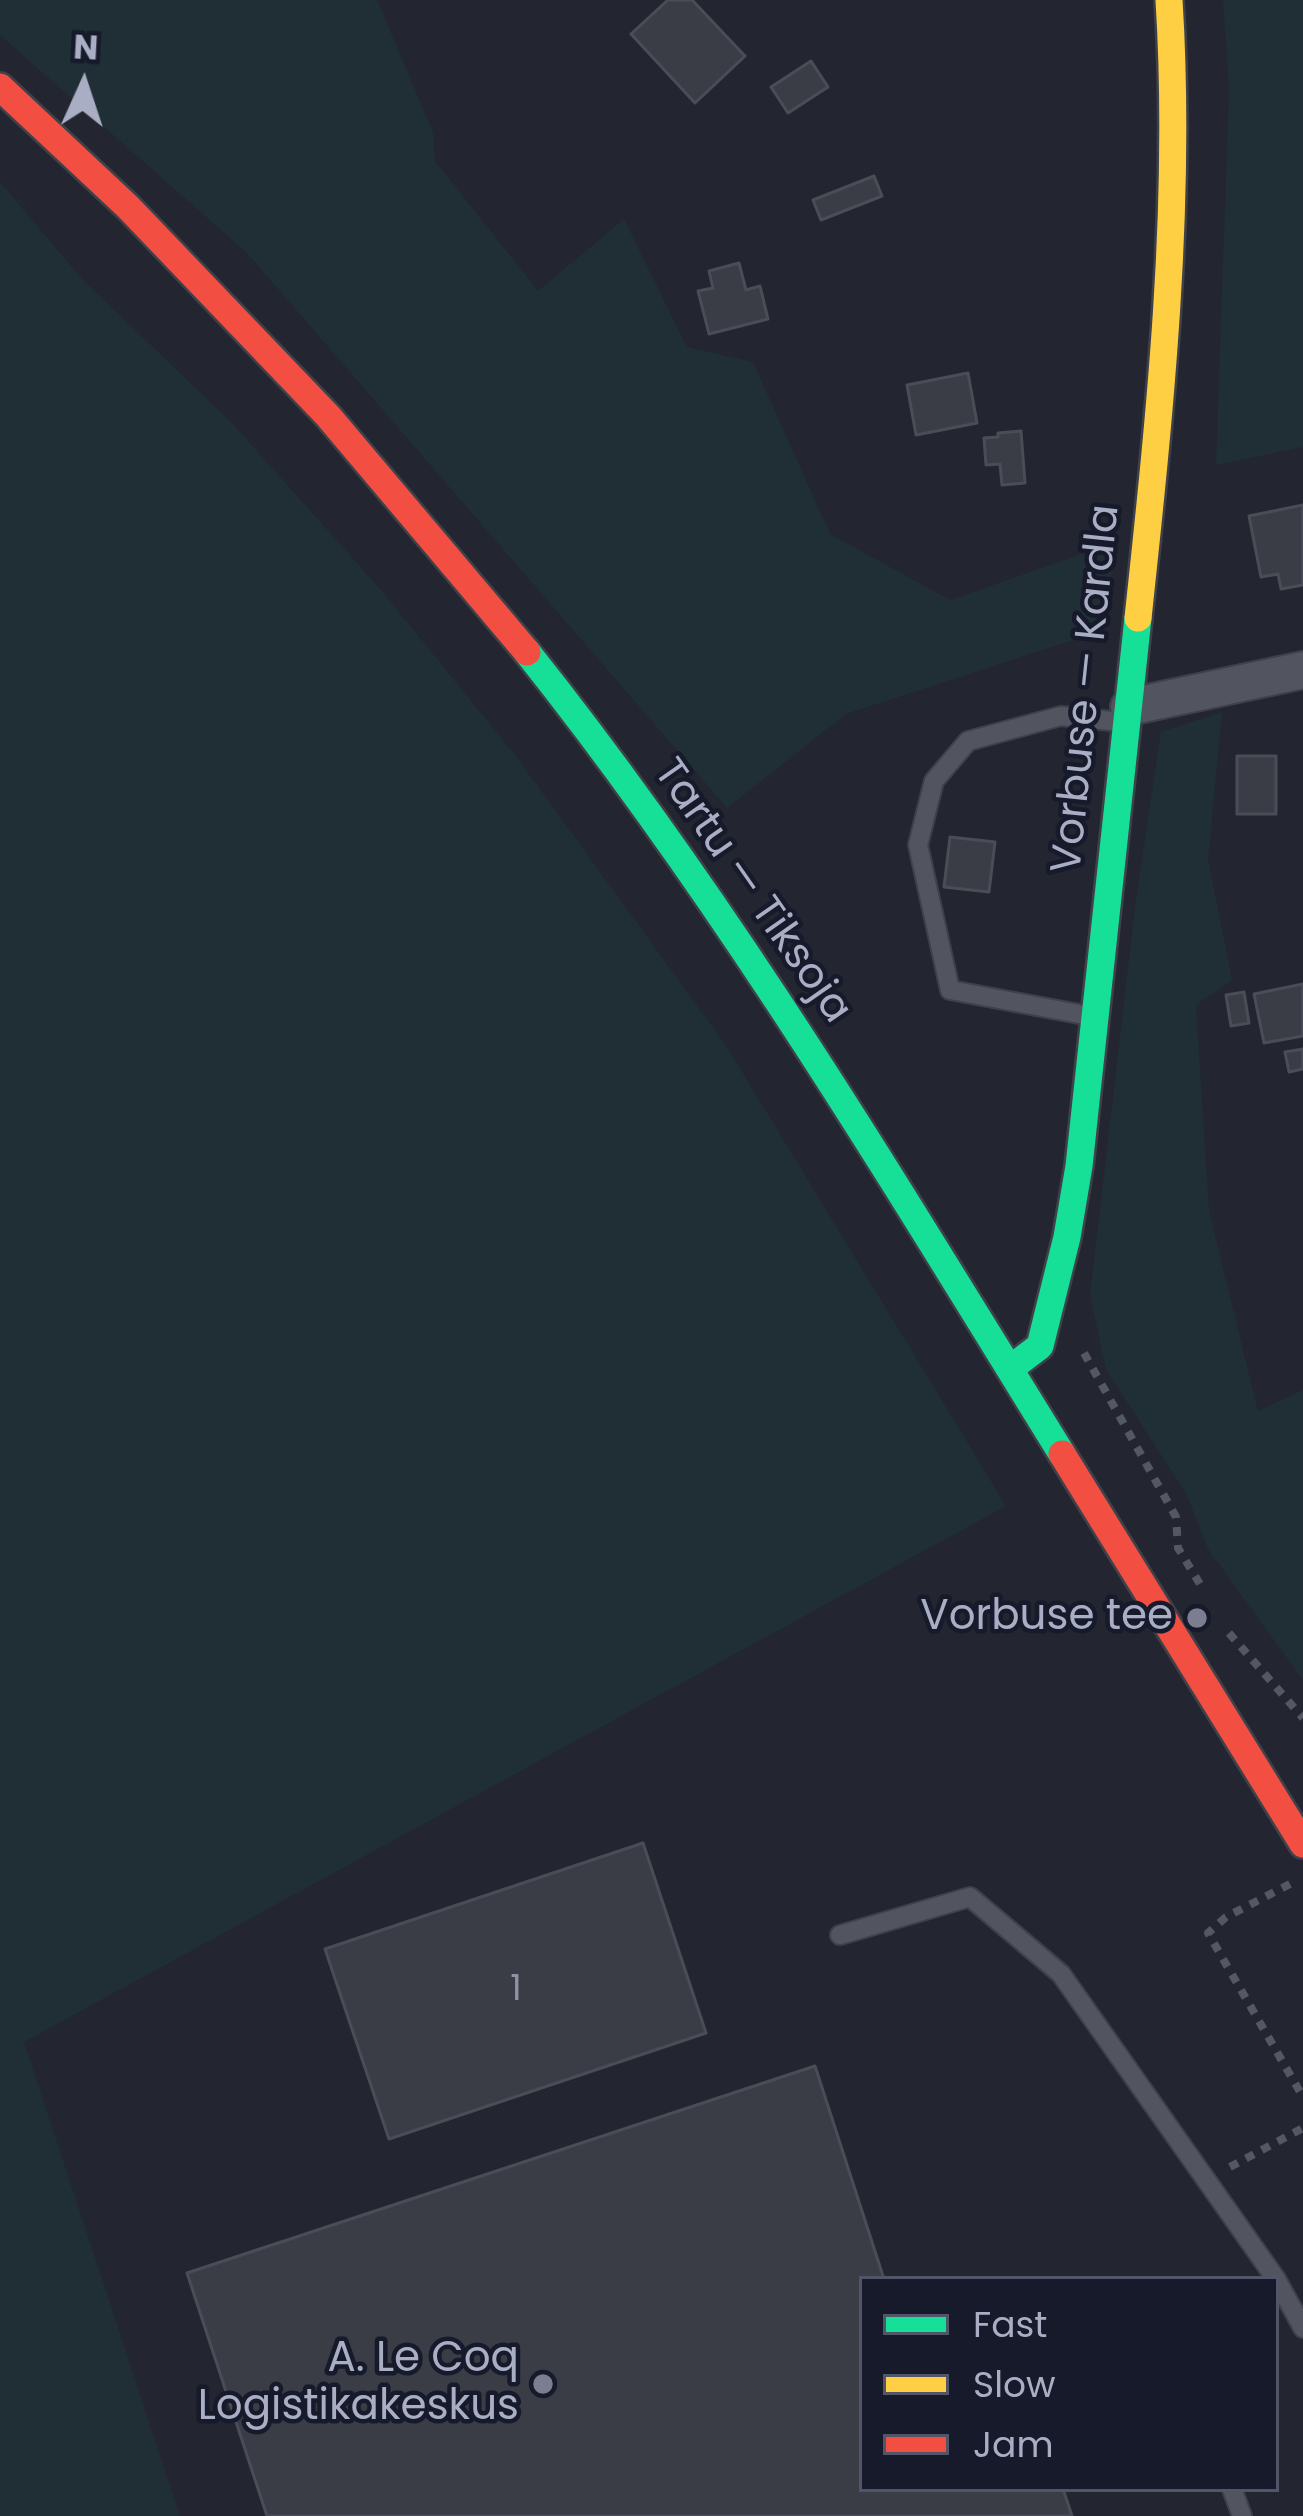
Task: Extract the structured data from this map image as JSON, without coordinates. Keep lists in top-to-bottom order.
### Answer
{
  "streets": {
    "main road": ["Vorbuse — Kardla", "Tartu — Tiksoja"]
  },
  "crossings": [
    ["Vorbuse — Kardla", "Tartu — Tiksoja"]
  ],
  "places": ["Vorbuse tee", "A. Le Coq Logistikakeskus"],
  "house_numbers": ["1"],
  "legend": ["Fast", "Slow", "Jam"],
  "north": "top"
}
